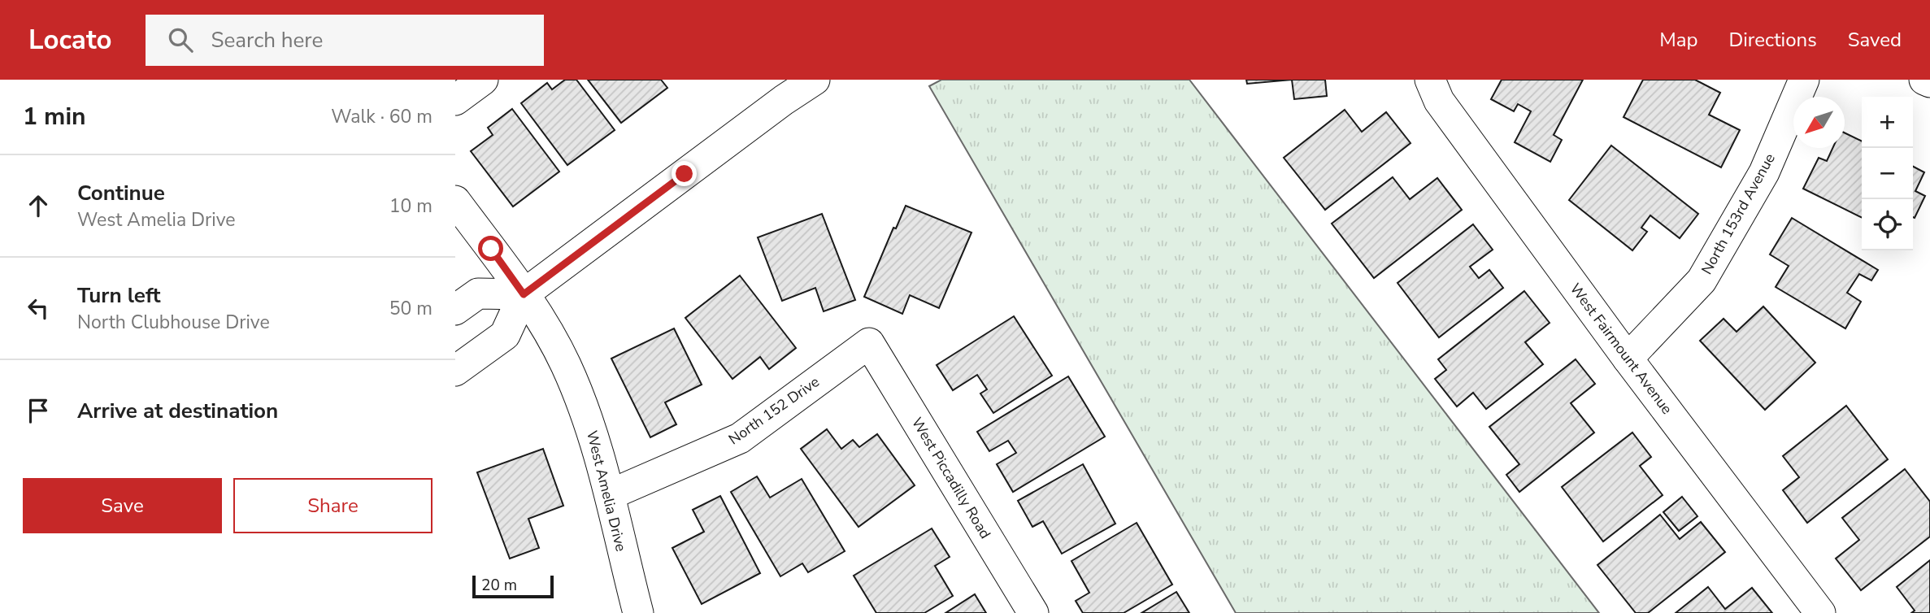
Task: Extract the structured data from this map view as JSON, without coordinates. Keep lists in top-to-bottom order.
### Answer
{
  "streets": {
    "street": [
      "North 153rd Avenue",
      "West Fairmount Avenue",
      "North 152 Drive",
      "West Piccadilly Road",
      "West Amelia Drive"
    ]
  },
  "crossings": [
    ["North 153rd Avenue", "West Fairmount Avenue"],
    ["North 152 Drive", "West Piccadilly Road"],
    ["North 152 Drive", "West Amelia Drive"]
  ],
  "scale_bar": "20 m",
  "north": "bottom left",
  "page": {
    "header": "Locato",
    "search": "Search here",
    "nav": ["Map", "Directions", "Saved"],
    "heading": ["1 min", "Walk · 60 m"],
    "map_buttons": ["+", "−"],
    "list": [
      ["Continue", "West Amelia Drive", "10 m"],
      ["Turn left", "North Clubhouse Drive", "50 m"],
      "Arrive at destination"
    ],
    "buttons": ["Save", "Share"],
    "scale": "20 m"
  }
}
